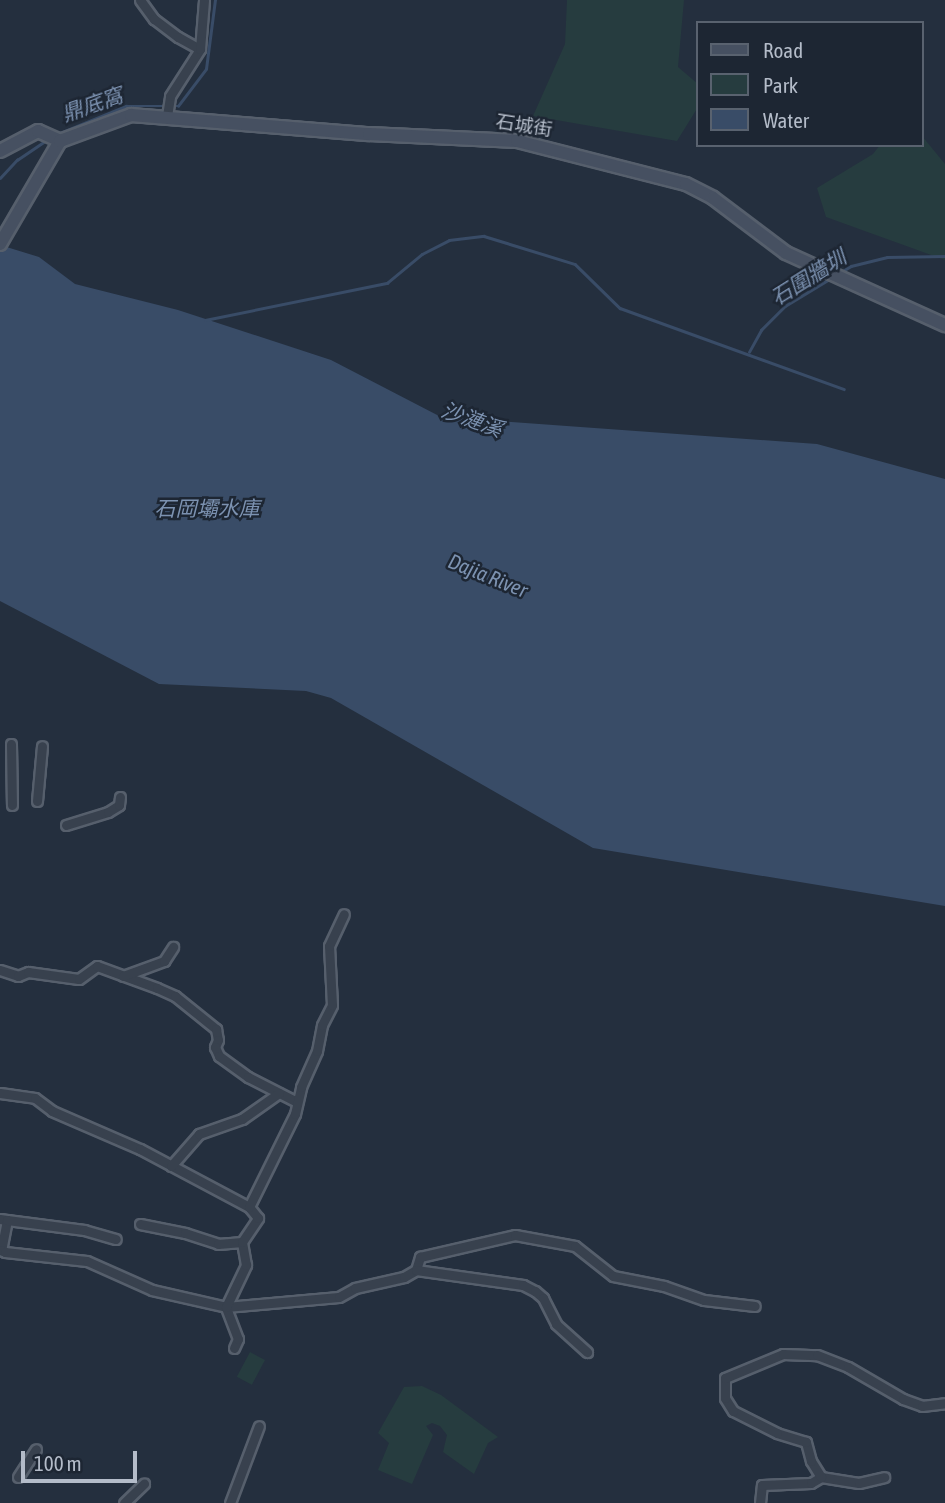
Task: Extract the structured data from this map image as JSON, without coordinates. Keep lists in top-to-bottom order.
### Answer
{
  "streets": {
    "street": ["石城街"]
  },
  "water": [
    "鼎底窩",
    "石圍牆圳",
    "沙漣溪",
    "石岡壩水庫",
    "Dajia River"
  ],
  "legend": ["Road", "Park", "Water"],
  "scale_bar": "100 m"
}
